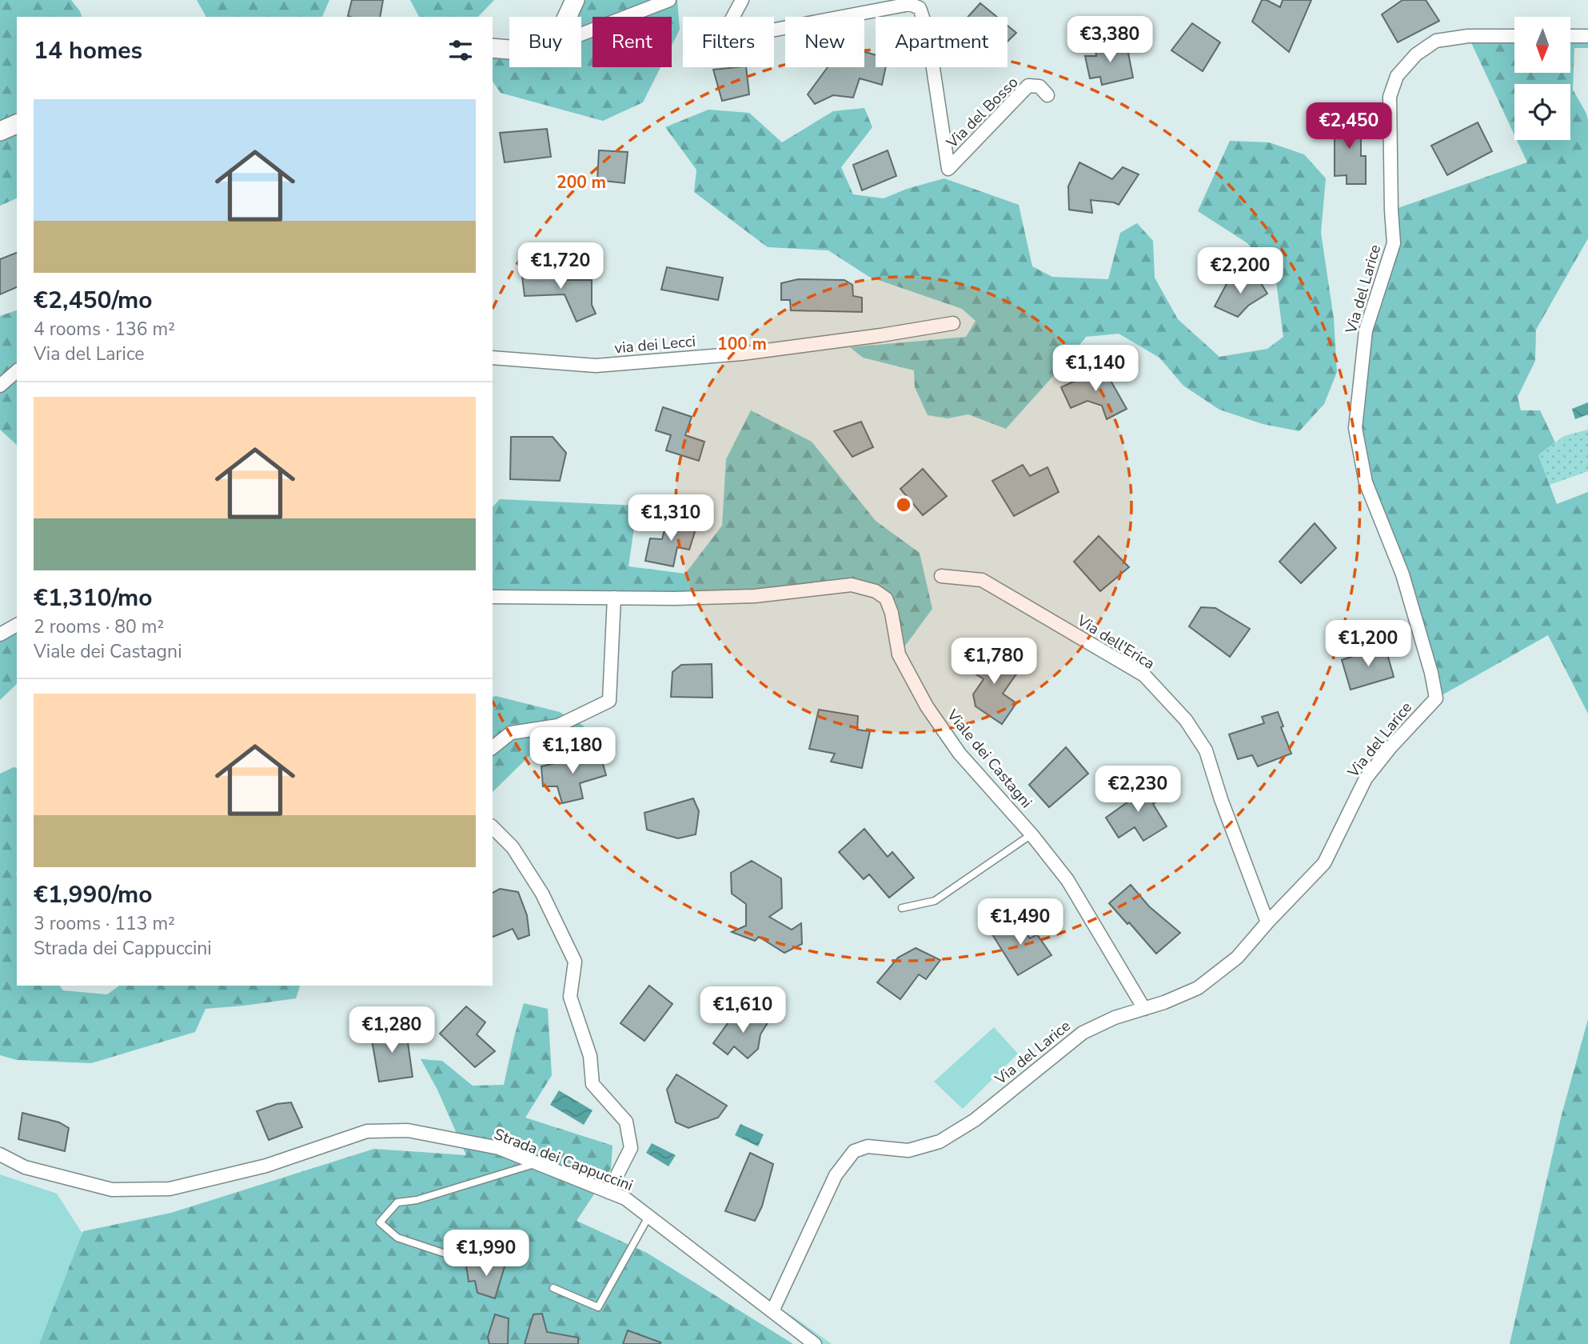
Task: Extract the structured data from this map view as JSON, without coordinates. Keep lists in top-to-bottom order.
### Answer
{
  "streets": {
    "street": [
      "Via del Bosso",
      "Via del Larice",
      "via dei Lecci",
      "Via dell'Erica",
      "Viale dei Castagni",
      "Strada dei Cappuccini"
    ]
  },
  "crossings": [
    ["Via del Larice", "Via dell'Erica"],
    ["Via del Larice", "Viale dei Castagni"],
    ["Via del Larice", "Strada dei Cappuccini"]
  ],
  "north": "bottom",
  "page": {
    "price": [
      "€3,380",
      "€2,450",
      "€1,720",
      "€2,200",
      "€1,140",
      "€1,310",
      "€1,200",
      "€1,780",
      "€1,180",
      "€2,230",
      "€1,490",
      "€1,610",
      "€1,280",
      "€1,990"
    ],
    "chip": [
      "Buy",
      "Rent",
      "Filters",
      "New",
      "Apartment"
    ],
    "heading": "14 homes",
    "list": [
      {
        "name": "€2,450/mo",
        "note": "4 rooms · 136 m² · Via del Larice"
      },
      {
        "name": "€1,310/mo",
        "note": "2 rooms · 80 m² · Viale dei Castagni"
      },
      {
        "name": "€1,990/mo",
        "note": "3 rooms · 113 m² · Strada dei Cappuccini"
      }
    ]
  },
  "rings": ["200 m", "100 m"]
}
